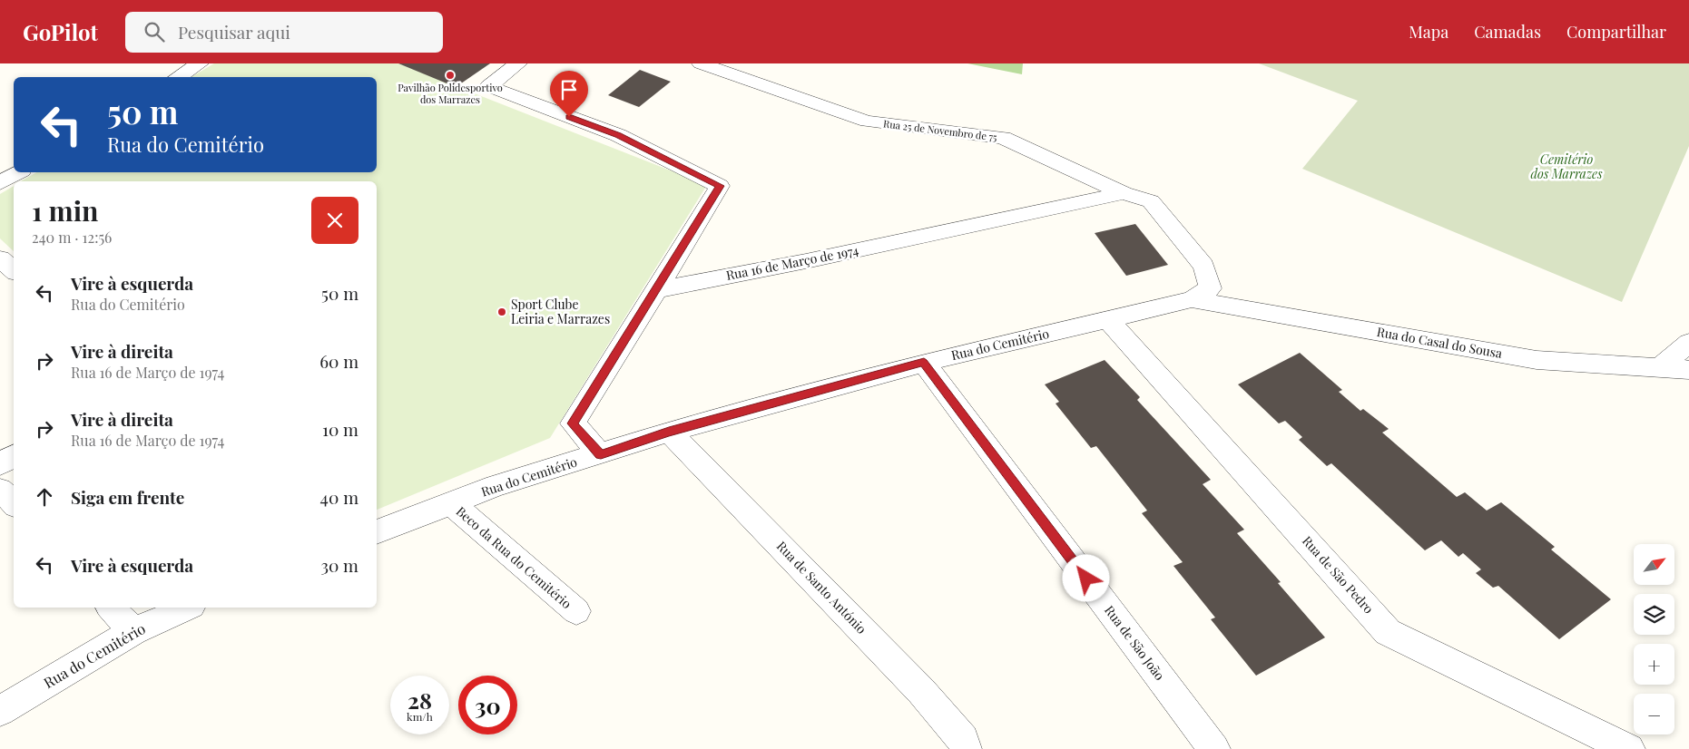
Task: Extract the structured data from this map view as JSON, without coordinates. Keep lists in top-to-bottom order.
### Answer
{
  "streets": {
    "street": [
      "Rua 25 de Novembro de 75",
      "Rua 16 de Março de 1974",
      "Rua do Casal do Sousa",
      "Rua do Cemitério",
      "Beco da Rua do Cemitério",
      "Rua de São Pedro",
      "Rua de Santo António",
      "Rua de São João"
    ]
  },
  "crossings": [
    ["Rua 25 de Novembro de 75", "Rua 16 de Março de 1974"],
    ["Rua 25 de Novembro de 75", "Rua do Casal do Sousa"],
    ["Rua 25 de Novembro de 75", "Rua do Cemitério"],
    ["Rua do Casal do Sousa", "Rua do Cemitério"],
    ["Rua do Cemitério", "Beco da Rua do Cemitério"],
    ["Rua do Cemitério", "Rua de São Pedro"],
    ["Rua do Cemitério", "Rua de Santo António"],
    ["Rua do Cemitério", "Rua de São João"]
  ],
  "parks": ["Cemitério dos Marrazes"],
  "places": ["Pavilhão Polidesportivo dos Marrazes", "Sport Clube Leiria e Marrazes"],
  "north": "top right",
  "page": {
    "header": "GoPilot",
    "search": "Pesquisar aqui",
    "nav": ["Mapa", "Camadas", "Compartilhar"],
    "turn": ["50 m", "Rua do Cemitério"],
    "heading": ["1 min", "240 m · 12:56"],
    "list": [
      {
        "name": "Vire à esquerda",
        "note": "Rua do Cemitério",
        "value": "50 m"
      },
      {
        "name": "Vire à direita",
        "note": "Rua 16 de Março de 1974",
        "value": "60 m"
      },
      {
        "name": "Vire à direita",
        "note": "Rua 16 de Março de 1974",
        "value": "10 m"
      },
      {
        "name": "Siga em frente",
        "value": "40 m"
      },
      {
        "name": "Vire à esquerda",
        "value": "30 m"
      }
    ],
    "map_buttons": ["+", "−"],
    "speed": "28 km/h",
    "limit": "30"
  }
}
